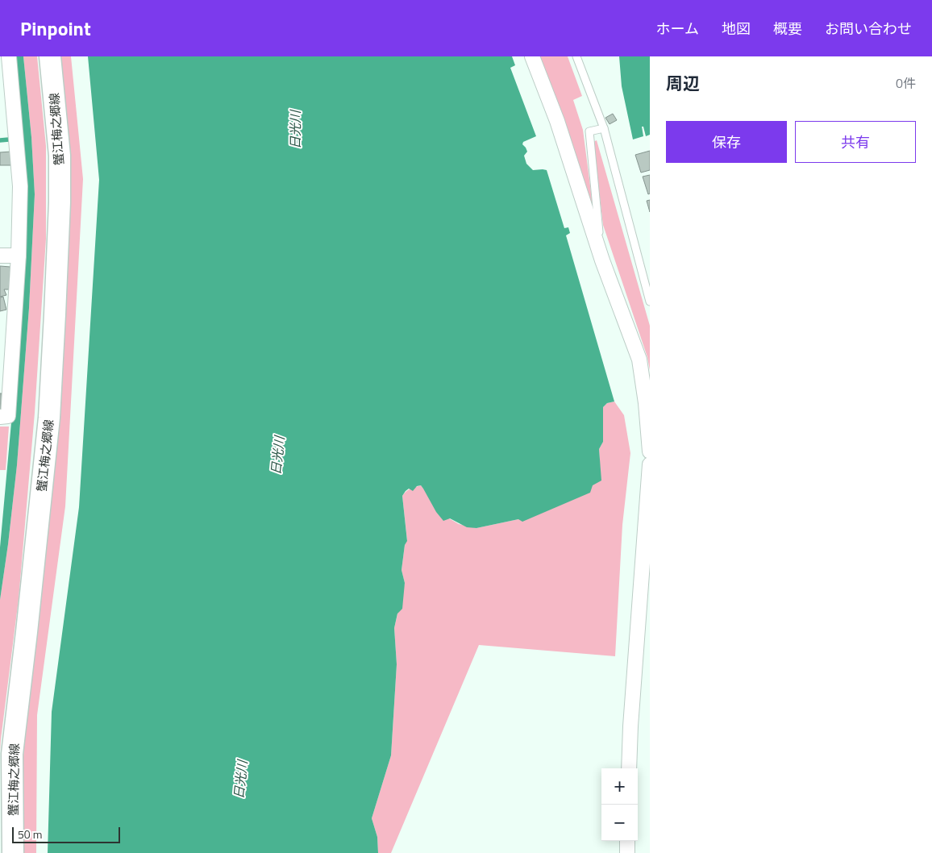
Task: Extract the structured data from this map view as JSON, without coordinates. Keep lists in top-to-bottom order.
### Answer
{
  "streets": {
    "main road": ["蟹江梅之郷線"]
  },
  "water": ["日光川"],
  "scale_bar": "50 m",
  "page": {
    "header": "Pinpoint",
    "nav": [
      "ホーム",
      "地図",
      "概要",
      "お問い合わせ"
    ],
    "heading": ["周辺", "0件"],
    "buttons": ["保存", "共有"],
    "map_buttons": ["+", "−"],
    "scale": "50 m"
  }
}
